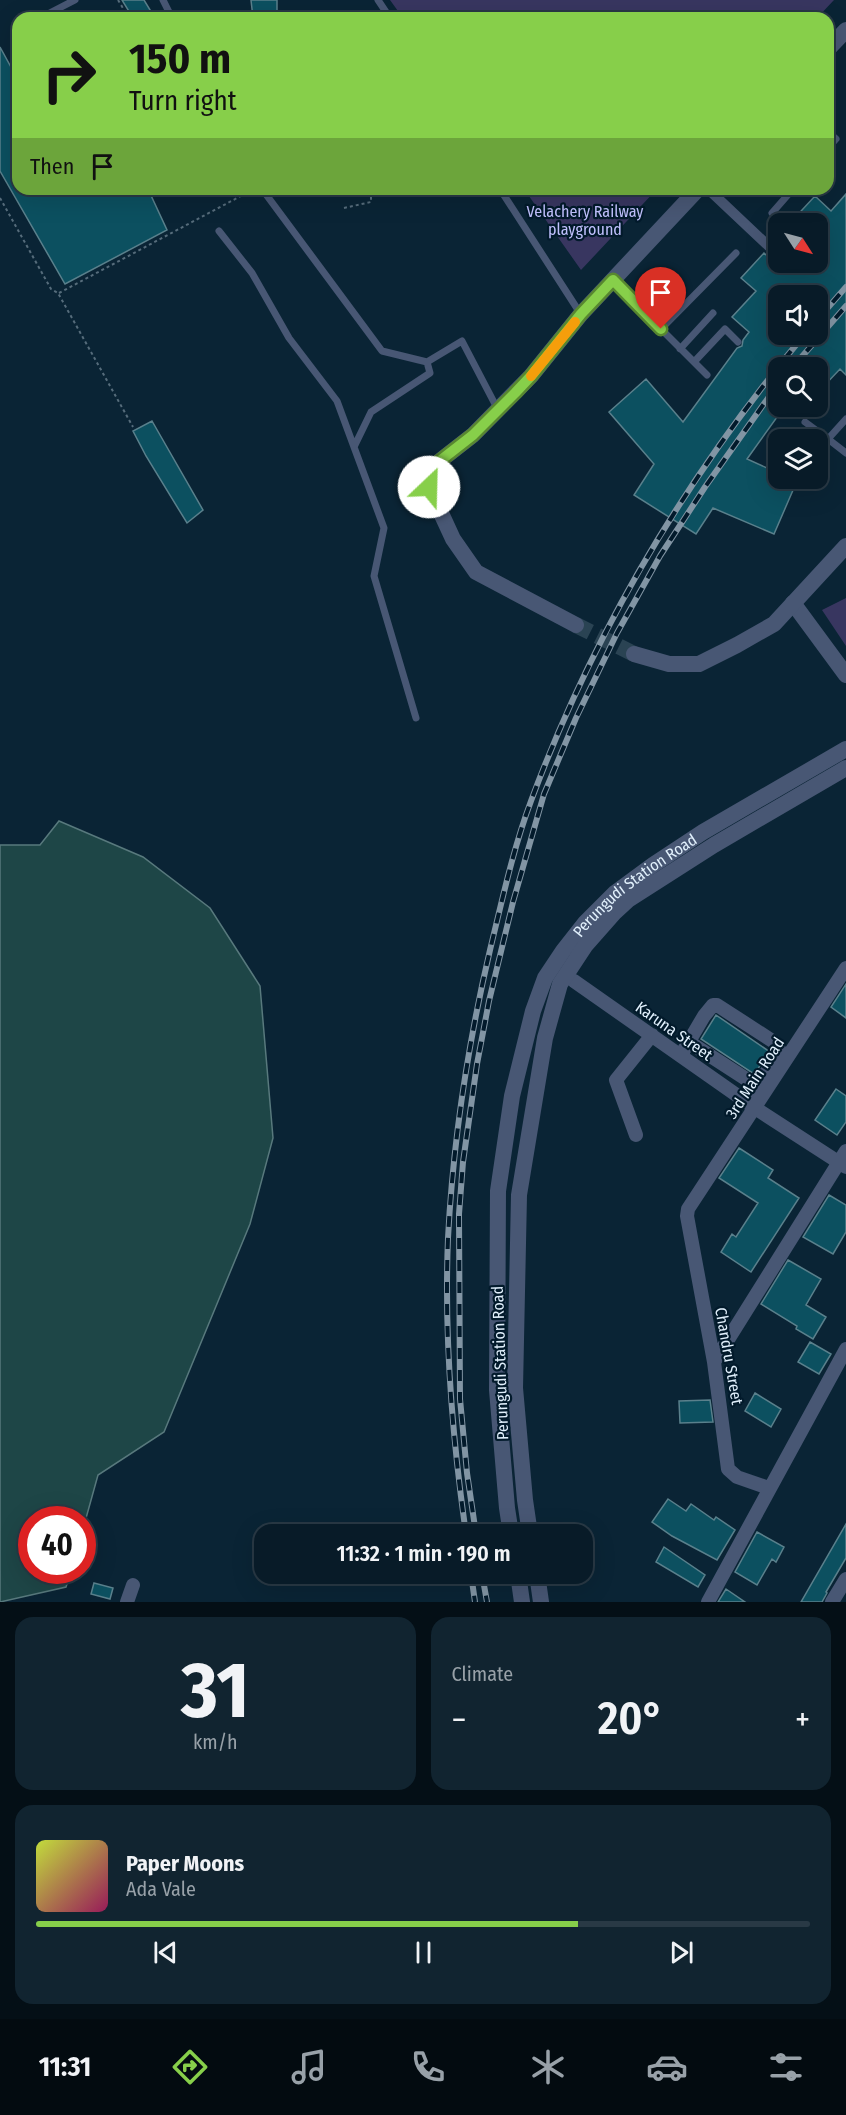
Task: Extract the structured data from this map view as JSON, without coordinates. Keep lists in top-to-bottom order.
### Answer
{
  "streets": {
    "street": [
      "Perungudi Station Road",
      "Karuna Street",
      "3rd Main Road",
      "Chandru Street"
    ]
  },
  "crossings": [
    ["Karuna Street", "3rd Main Road"],
    ["3rd Main Road", "Chandru Street"]
  ],
  "parks": ["Velachery Railway playground"],
  "north": "bottom right",
  "page": {
    "turn": ["150 m", "Turn right"],
    "then": "Then",
    "limit": "40",
    "trip": "11:32 · 1 min · 190 m",
    "tile": [
      ["31", "km/h"],
      "Climate"
    ],
    "heat": ["−", "20°", "+"],
    "song": ["Paper Moons", "Ada Vale"],
    "tabs": "11:31"
  }
}
